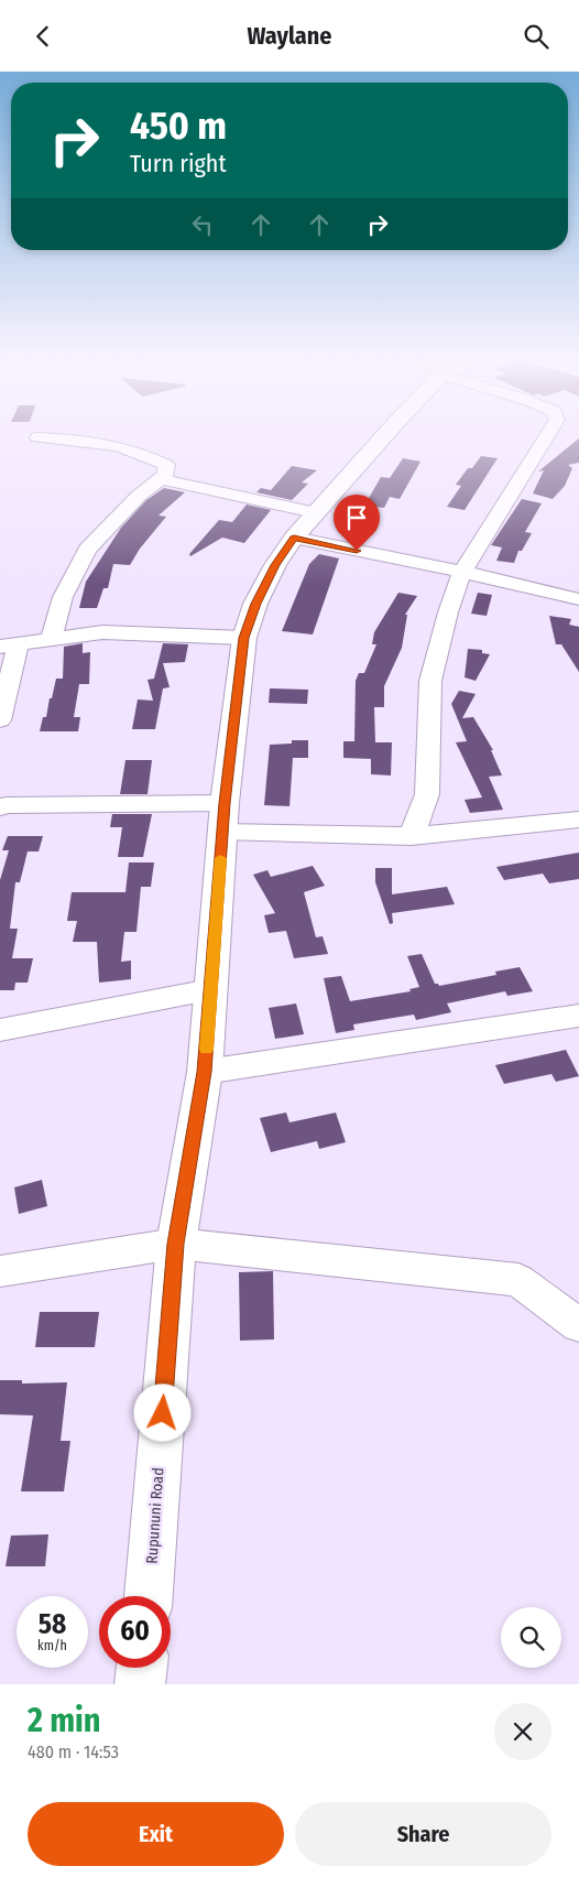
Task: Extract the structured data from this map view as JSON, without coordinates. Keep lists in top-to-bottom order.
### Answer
{
  "streets": {
    "main road": ["Rupununi Road"]
  },
  "page": {
    "header": "Waylane",
    "turn": ["450 m", "Turn right"],
    "speed": "58 km/h",
    "limit": "60",
    "heading": ["2 min", "480 m · 14:53"],
    "buttons": ["Exit", "Share"]
  }
}
